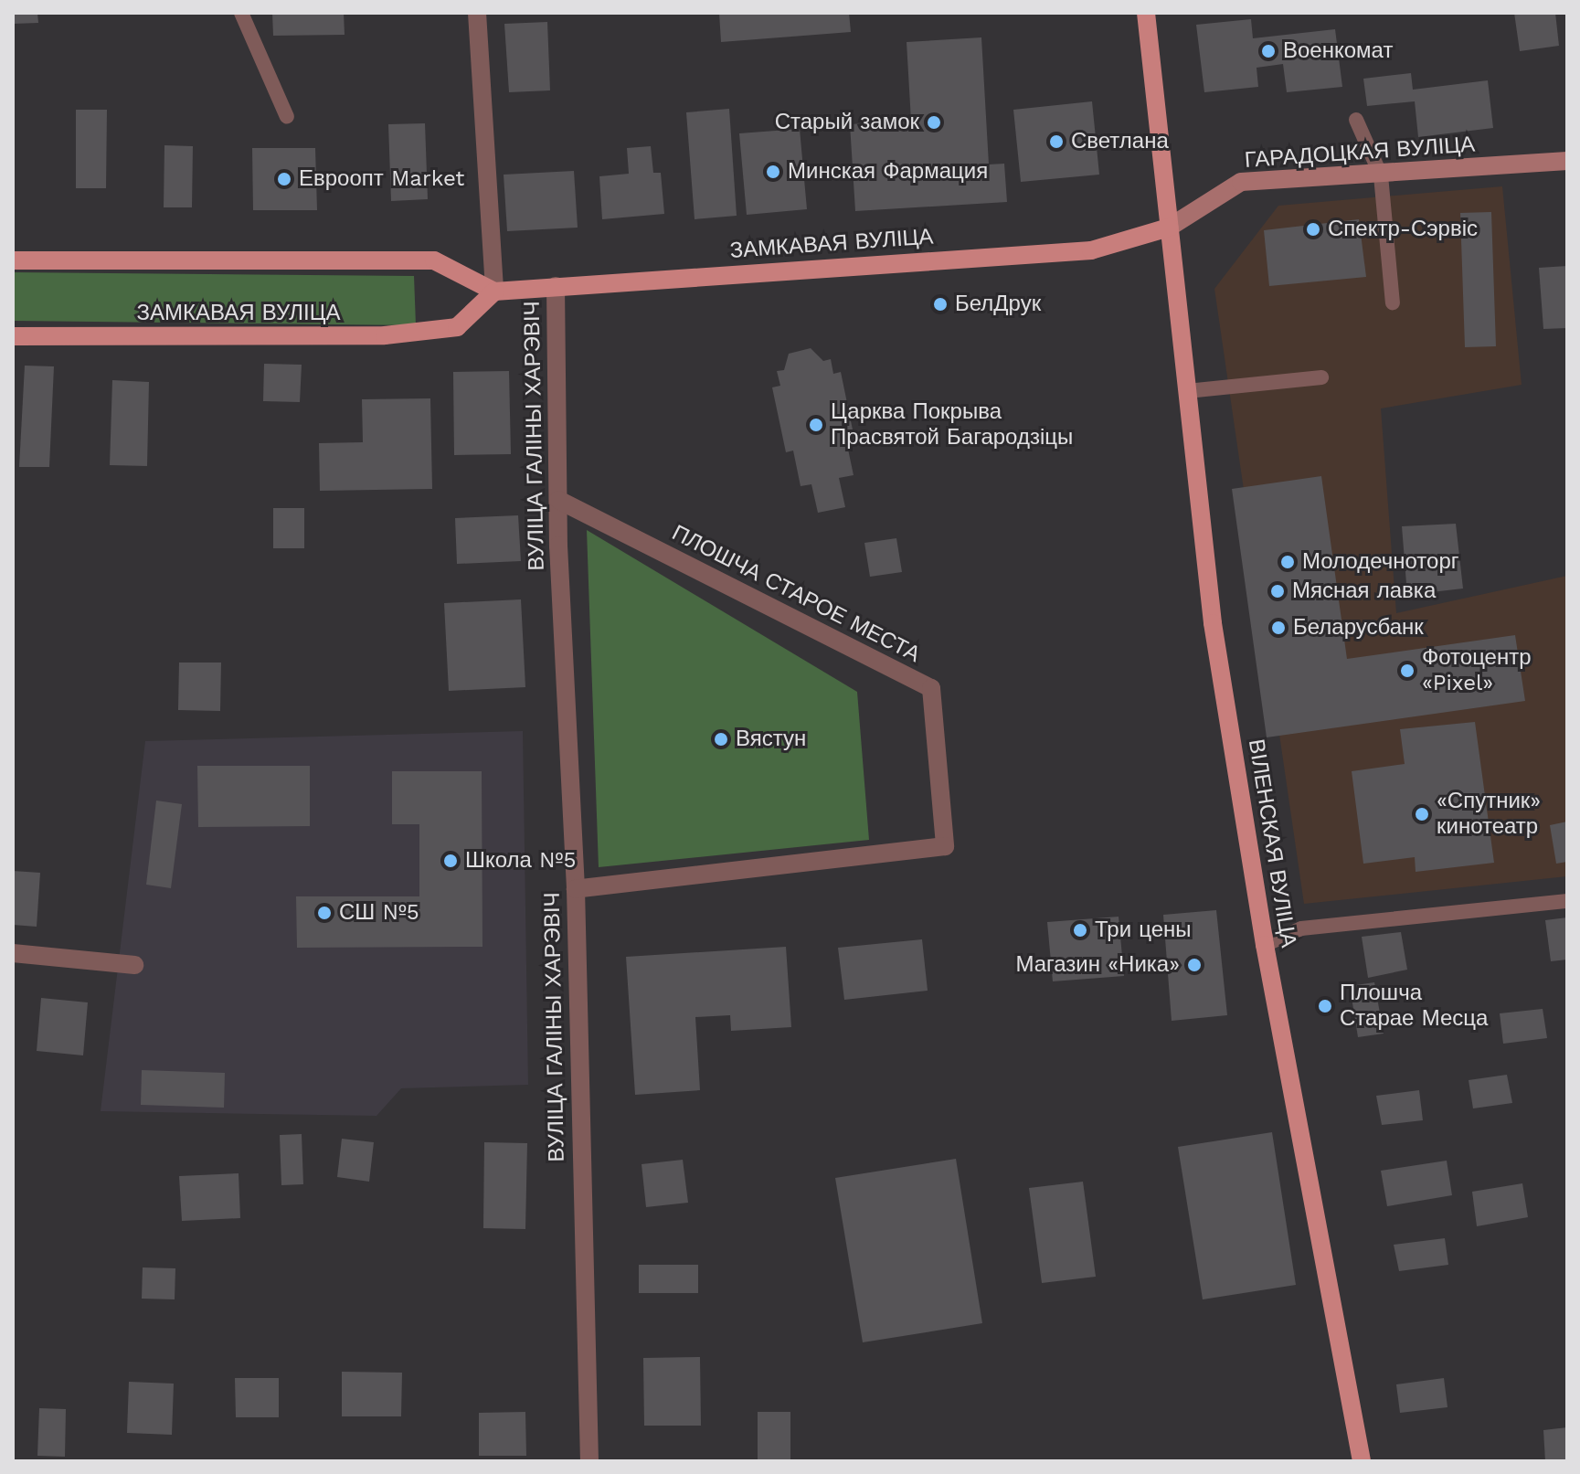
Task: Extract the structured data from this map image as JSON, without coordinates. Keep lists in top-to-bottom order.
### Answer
{
  "streets": {
    "main road": ["ЗАМКАВАЯ ВУЛІЦА", "ВІЛЕНСКАЯ ВУЛІЦА"],
    "street": ["ГАРАДОЦКАЯ ВУЛІЦА", "ВУЛІЦА ГАЛІНЫ ХАРЭВІЧ", "ПЛОШЧА СТАРОЕ МЕСТА"]
  },
  "crossings": [
    ["ГАРАДОЦКАЯ ВУЛІЦА", "ЗАМКАВАЯ ВУЛІЦА"],
    ["ГАРАДОЦКАЯ ВУЛІЦА", "ВІЛЕНСКАЯ ВУЛІЦА"],
    ["ЗАМКАВАЯ ВУЛІЦА", "ВУЛІЦА ГАЛІНЫ ХАРЭВІЧ"],
    ["ЗАМКАВАЯ ВУЛІЦА", "ВІЛЕНСКАЯ ВУЛІЦА"],
    ["ВУЛІЦА ГАЛІНЫ ХАРЭВІЧ", "ПЛОШЧА СТАРОЕ МЕСТА"]
  ],
  "places": [
    "Военкомат",
    "Старый замок",
    "Светлана",
    "Минская Фармация",
    "Евроопт Market",
    "Спектр-Сэрвіс",
    "БелДрук",
    "Царква Покрыва Прасвятой Багародзіцы",
    "Молодечноторг",
    "Мясная лавка",
    "Беларусбанк",
    "Фотоцентр «Pixel»",
    "Вястун",
    "«Спутник» кинотеатр",
    "Школа №5",
    "СШ №5",
    "Три цены",
    "Магазин «Ника»",
    "Плошча Старае Месца"
  ]
}
